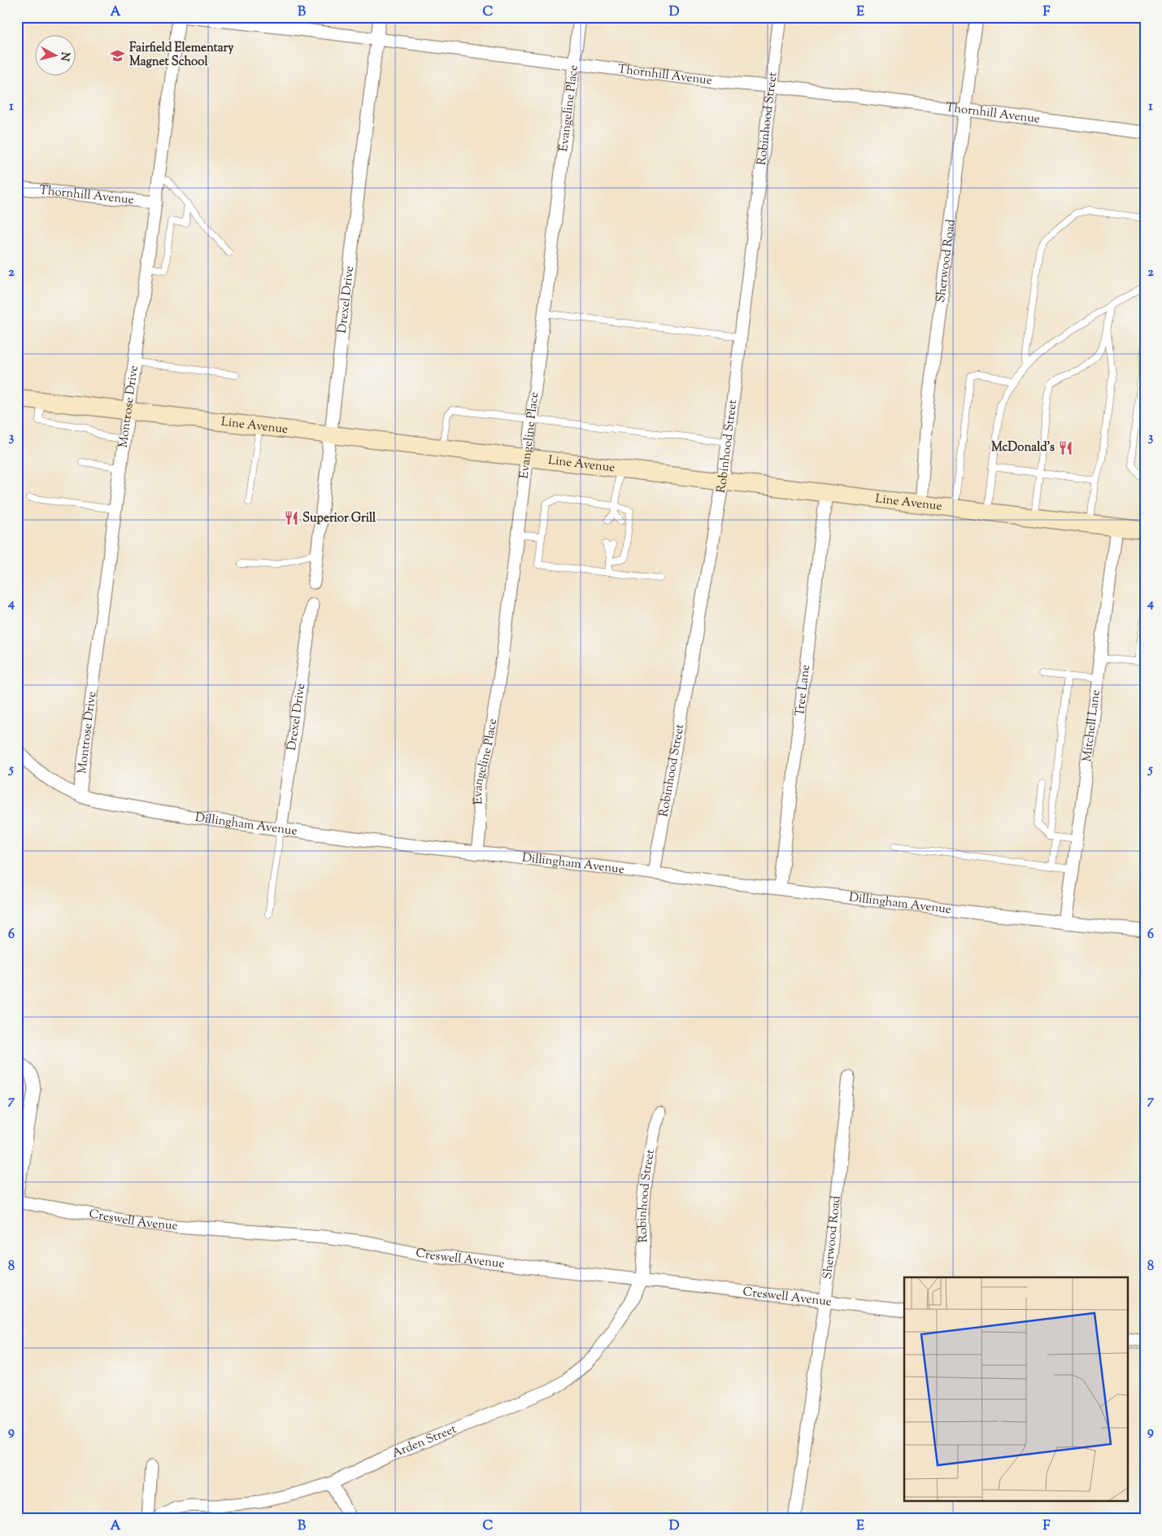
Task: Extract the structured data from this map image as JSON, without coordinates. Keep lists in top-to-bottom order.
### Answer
{
  "streets": {
    "main road": ["Line Avenue"],
    "street": [
      "Thornhill Avenue",
      "Evangeline Place",
      "Robinhood Street",
      "Sherwood Road",
      "Drexel Drive",
      "Montrose Drive",
      "Tree Lane",
      "Mitchell Lane",
      "Dillingham Avenue",
      "Creswell Avenue",
      "Arden Street"
    ]
  },
  "crossings": [
    ["Thornhill Avenue", "Evangeline Place"],
    ["Thornhill Avenue", "Robinhood Street"],
    ["Thornhill Avenue", "Sherwood Road"],
    ["Thornhill Avenue", "Drexel Drive"],
    ["Thornhill Avenue", "Montrose Drive"],
    ["Evangeline Place", "Line Avenue"],
    ["Evangeline Place", "Dillingham Avenue"],
    ["Robinhood Street", "Line Avenue"],
    ["Robinhood Street", "Dillingham Avenue"],
    ["Robinhood Street", "Creswell Avenue"],
    ["Robinhood Street", "Arden Street"],
    ["Sherwood Road", "Line Avenue"],
    ["Sherwood Road", "Creswell Avenue"],
    ["Drexel Drive", "Line Avenue"],
    ["Drexel Drive", "Dillingham Avenue"],
    ["Montrose Drive", "Line Avenue"],
    ["Montrose Drive", "Dillingham Avenue"],
    ["Line Avenue", "Tree Lane"],
    ["Line Avenue", "Mitchell Lane"],
    ["Tree Lane", "Dillingham Avenue"],
    ["Mitchell Lane", "Dillingham Avenue"],
    ["Creswell Avenue", "Arden Street"]
  ],
  "places": {
    "school or university": ["Fairfield Elementary Magnet School"],
    "restaurant": ["McDonald's", "Superior Grill"]
  },
  "north": "right",
  "grid": {
    "columns": [
      "A",
      "B",
      "C",
      "D",
      "E",
      "F"
    ],
    "rows": [
      "1",
      "2",
      "3",
      "4",
      "5",
      "6",
      "7",
      "8",
      "9"
    ]
  }
}
